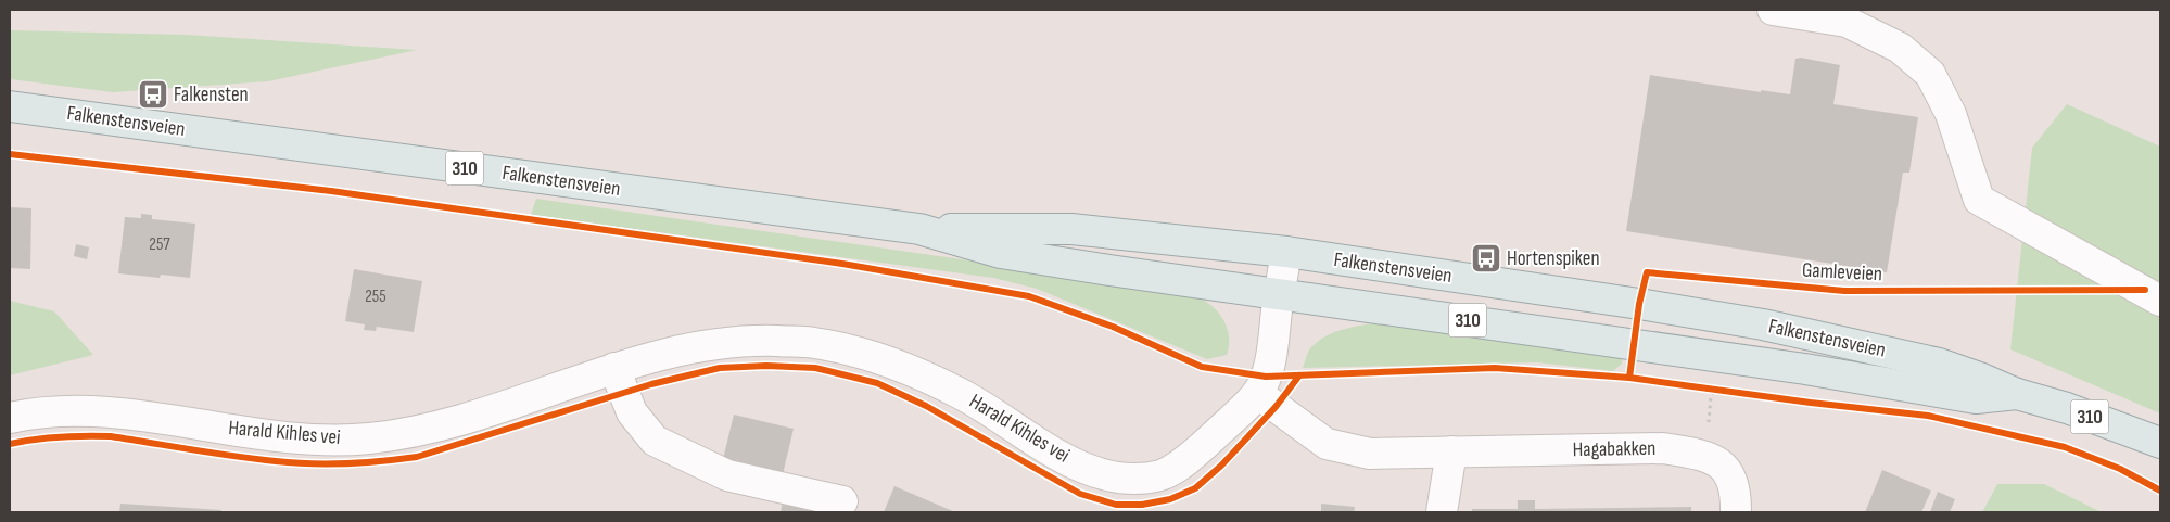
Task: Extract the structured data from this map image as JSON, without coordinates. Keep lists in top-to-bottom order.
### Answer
{
  "streets": {
    "main road": ["Falkenstensveien", "310"],
    "street": ["Harald Kihles vei", "Hagabakken"],
    "cycle path": ["Gamleveien"]
  },
  "crossings": [
    ["Falkenstensveien", "Harald Kihles vei"],
    ["Harald Kihles vei", "Hagabakken"]
  ],
  "places": {
    "bus stop": ["Falkensten", "Hortenspiken"]
  },
  "house_numbers": ["257", "255"]
}
